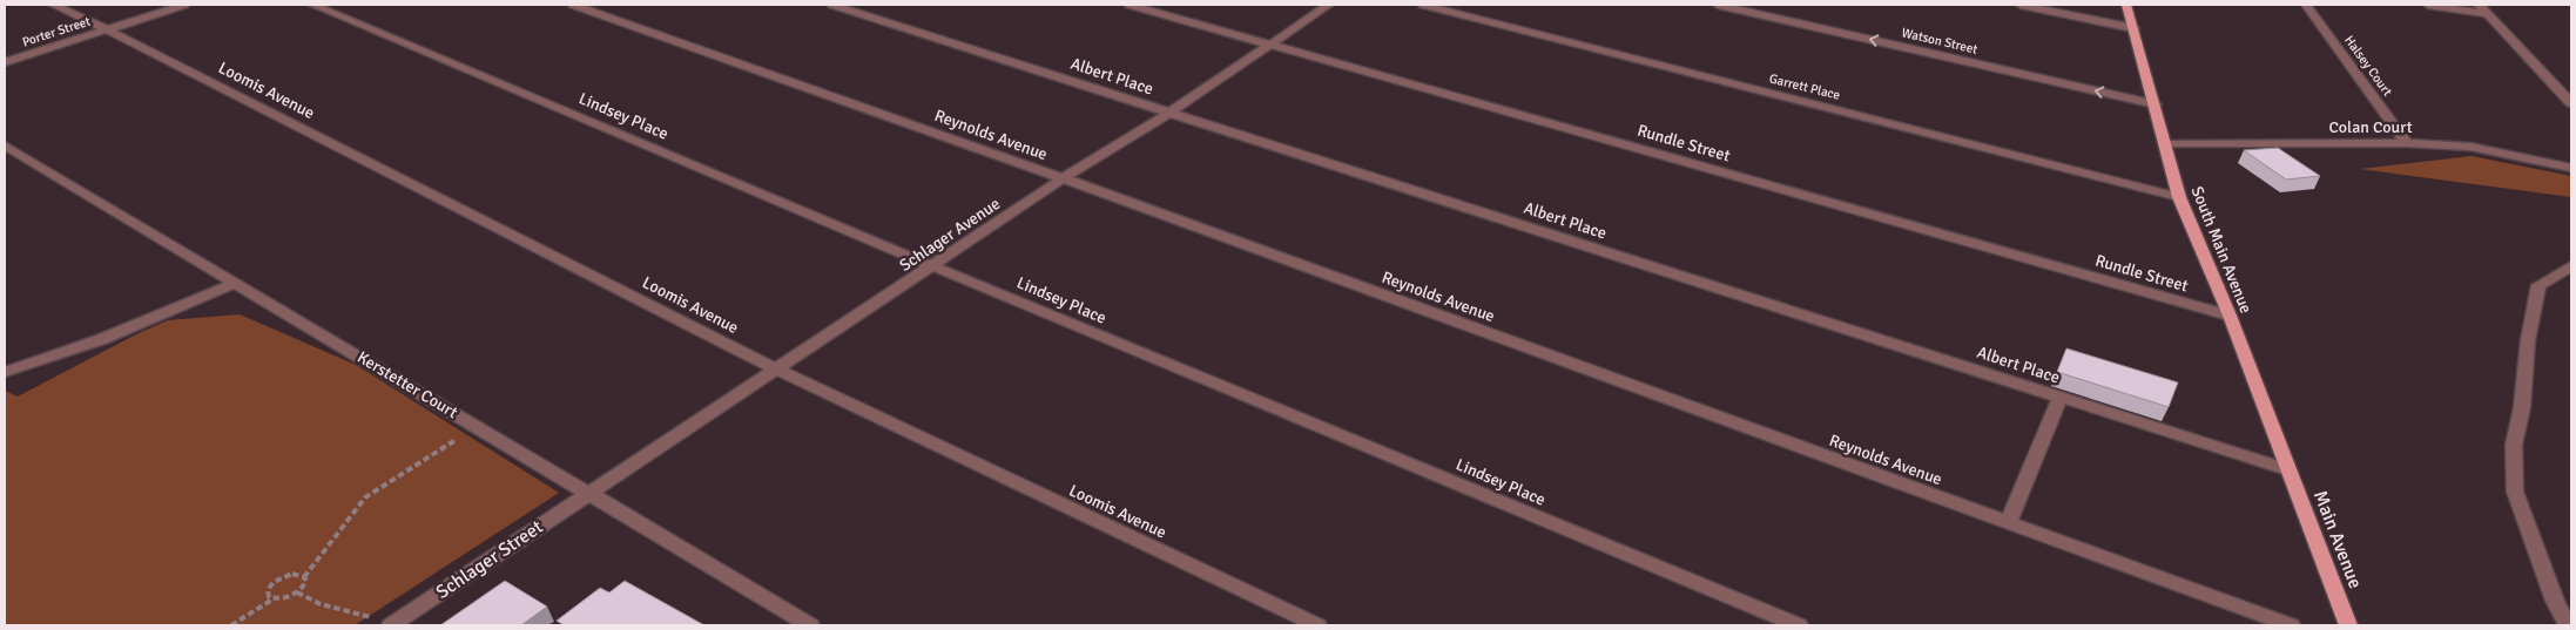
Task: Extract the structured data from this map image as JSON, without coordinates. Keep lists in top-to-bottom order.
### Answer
{
  "streets": {
    "main road": ["South Main Avenue", "Main Avenue"],
    "street": [
      "Porter Street",
      "Watson Street",
      "Halsey Court",
      "Albert Place",
      "Garrett Place",
      "Loomis Avenue",
      "Lindsey Place",
      "Colan Court",
      "Reynolds Avenue",
      "Rundle Street",
      "Schlager Avenue",
      "Kerstetter Court",
      "Schlager Street"
    ]
  },
  "crossings": [
    ["Porter Street", "Loomis Avenue"],
    ["Watson Street", "South Main Avenue"],
    ["Halsey Court", "Colan Court"],
    ["Albert Place", "Schlager Avenue"],
    ["Albert Place", "South Main Avenue"],
    ["Albert Place", "Main Avenue"],
    ["Garrett Place", "South Main Avenue"],
    ["Loomis Avenue", "Schlager Avenue"],
    ["Lindsey Place", "Schlager Avenue"],
    ["Colan Court", "South Main Avenue"],
    ["Reynolds Avenue", "Schlager Avenue"],
    ["Rundle Street", "Schlager Avenue"],
    ["Rundle Street", "South Main Avenue"],
    ["Schlager Avenue", "Kerstetter Court"],
    ["Schlager Avenue", "Schlager Street"],
    ["South Main Avenue", "Main Avenue"],
    ["Kerstetter Court", "Schlager Street"]
  ],
  "one_way": ["Watson Street"]
}
